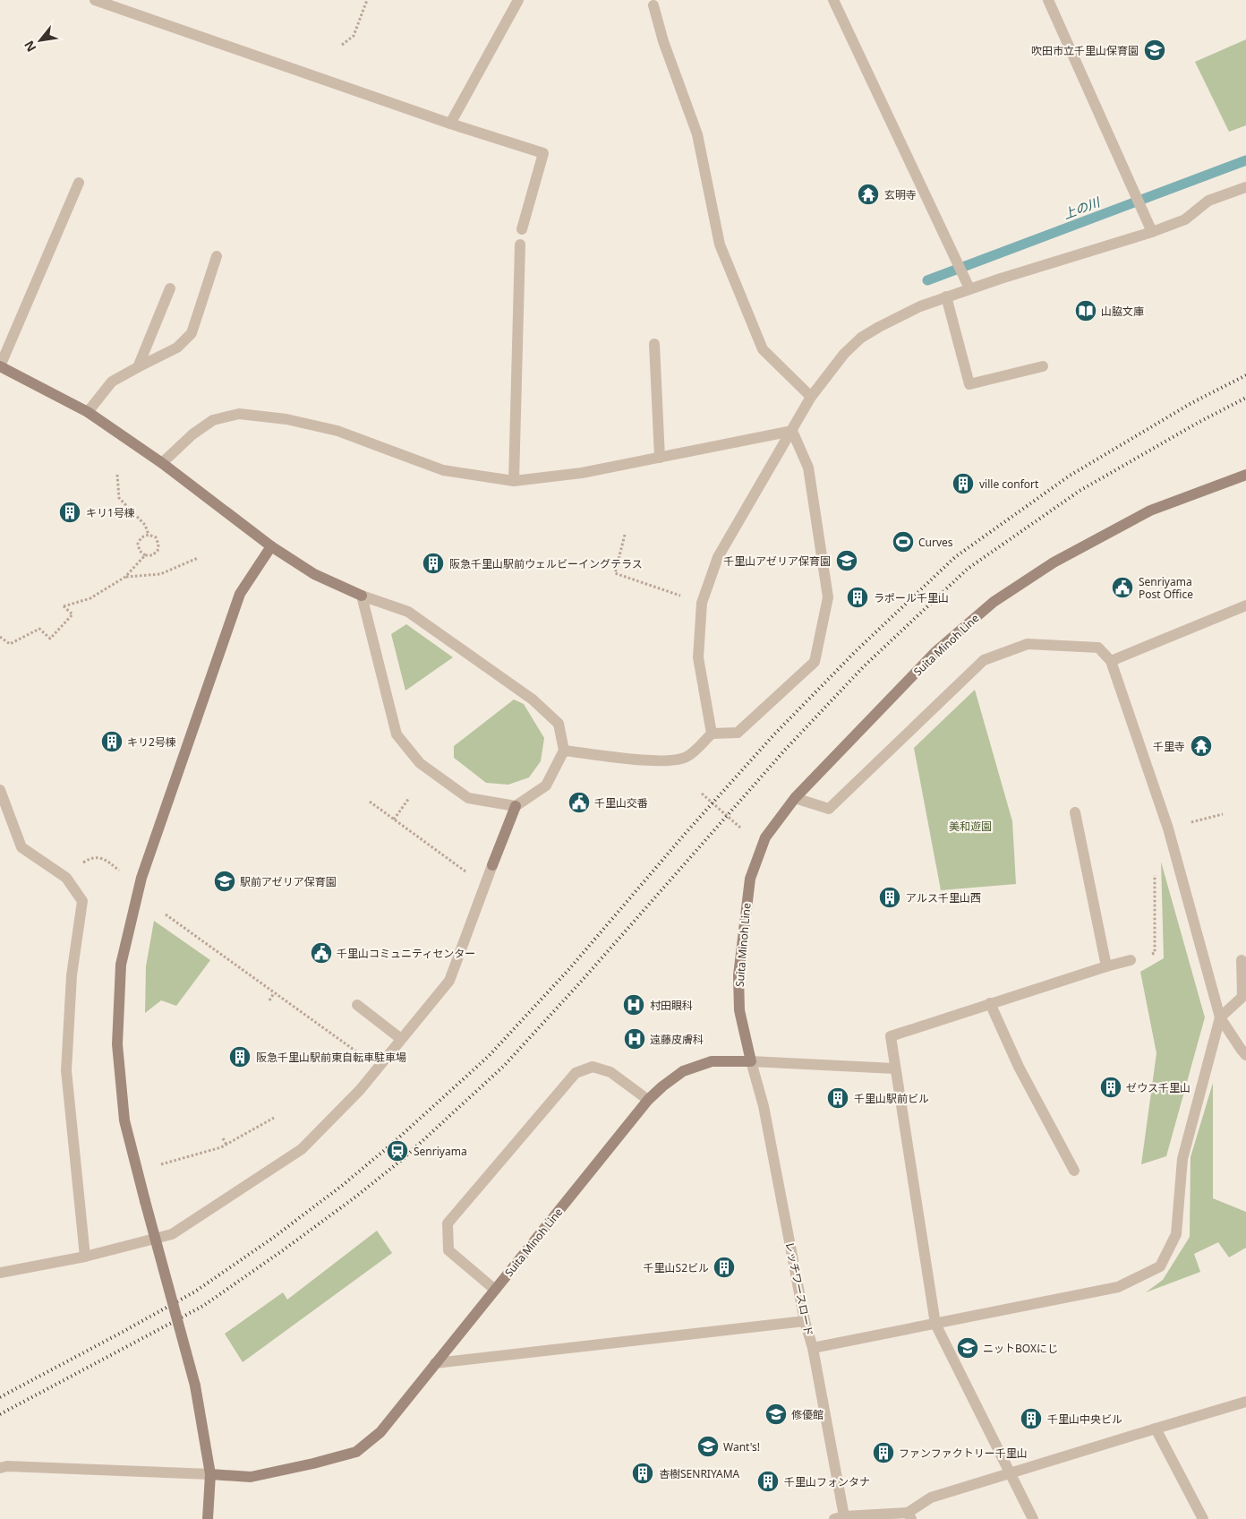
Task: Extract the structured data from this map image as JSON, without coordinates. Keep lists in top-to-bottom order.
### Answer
{
  "streets": {
    "main road": ["Suita Minoh Line"],
    "street": ["レッチワースロード"]
  },
  "crossings": [
    ["Suita Minoh Line", "レッチワースロード"]
  ],
  "water": ["上の川"],
  "parks": ["美和遊園"],
  "places": {
    "school or university": [
      "吹田市立千里山保育園",
      "千里山アゼリア保育園",
      "駅前アゼリア保育園",
      "ニットBOXにじ",
      "修優館",
      "Want's!"
    ],
    "temple": ["玄明寺", "千里寺"],
    "library": ["山脇文庫"],
    "building": [
      "ville confort",
      "キリ1号棟",
      "阪急千里山駅前ウェルビーイングテラス",
      "ラポール千里山",
      "キリ2号棟",
      "アルス千里山西",
      "阪急千里山駅前東自転車駐車場",
      "ゼウス千里山",
      "千里山駅前ビル",
      "千里山S2ビル",
      "千里山中央ビル",
      "ファンファクトリー千里山",
      "杏樹SENRIYAMA",
      "千里山フォンタナ"
    ],
    "sports": ["Curves"],
    "public building": ["Senriyama Post Office", "千里山交番", "千里山コミュニティセンター"],
    "hospital": ["村田眼科", "遠藤皮膚科"],
    "station": ["Senriyama"]
  },
  "north": "bottom left"
}
